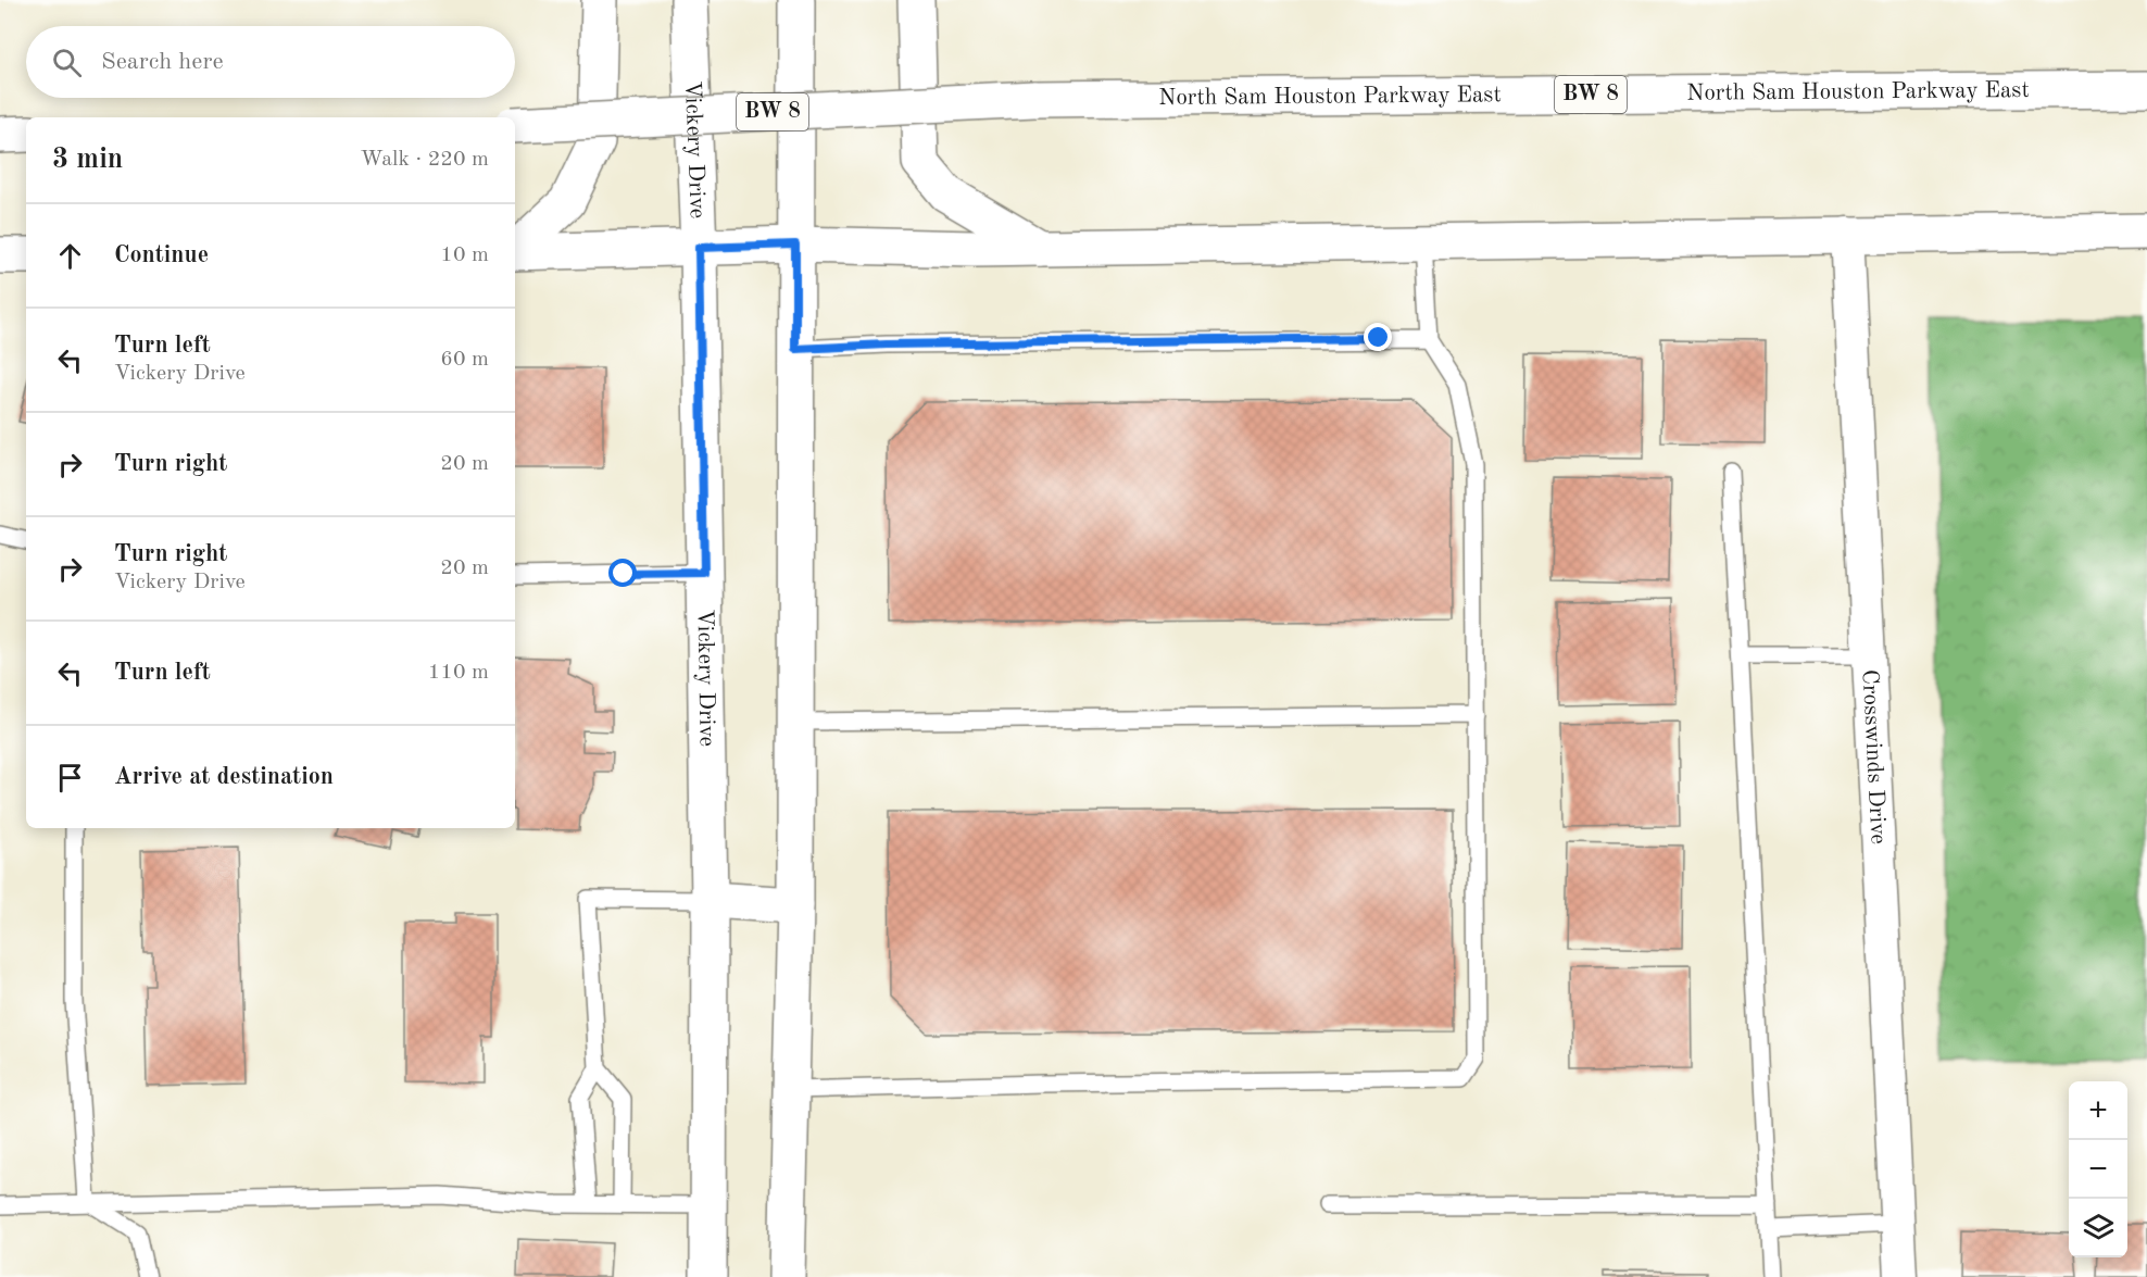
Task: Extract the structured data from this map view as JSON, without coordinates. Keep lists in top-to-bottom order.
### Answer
{
  "streets": {
    "main road": ["North Sam Houston Parkway East", "BW 8", "Vickery Drive"],
    "street": ["Crosswinds Drive"]
  },
  "page": {
    "search": "Search here",
    "heading": ["3 min", "Walk · 220 m"],
    "list": [
      ["Continue", "10 m"],
      ["Turn left", "Vickery Drive", "60 m"],
      ["Turn right", "20 m"],
      ["Turn right", "Vickery Drive", "20 m"],
      ["Turn left", "110 m"],
      "Arrive at destination"
    ],
    "map_buttons": ["+", "−"]
  }
}
